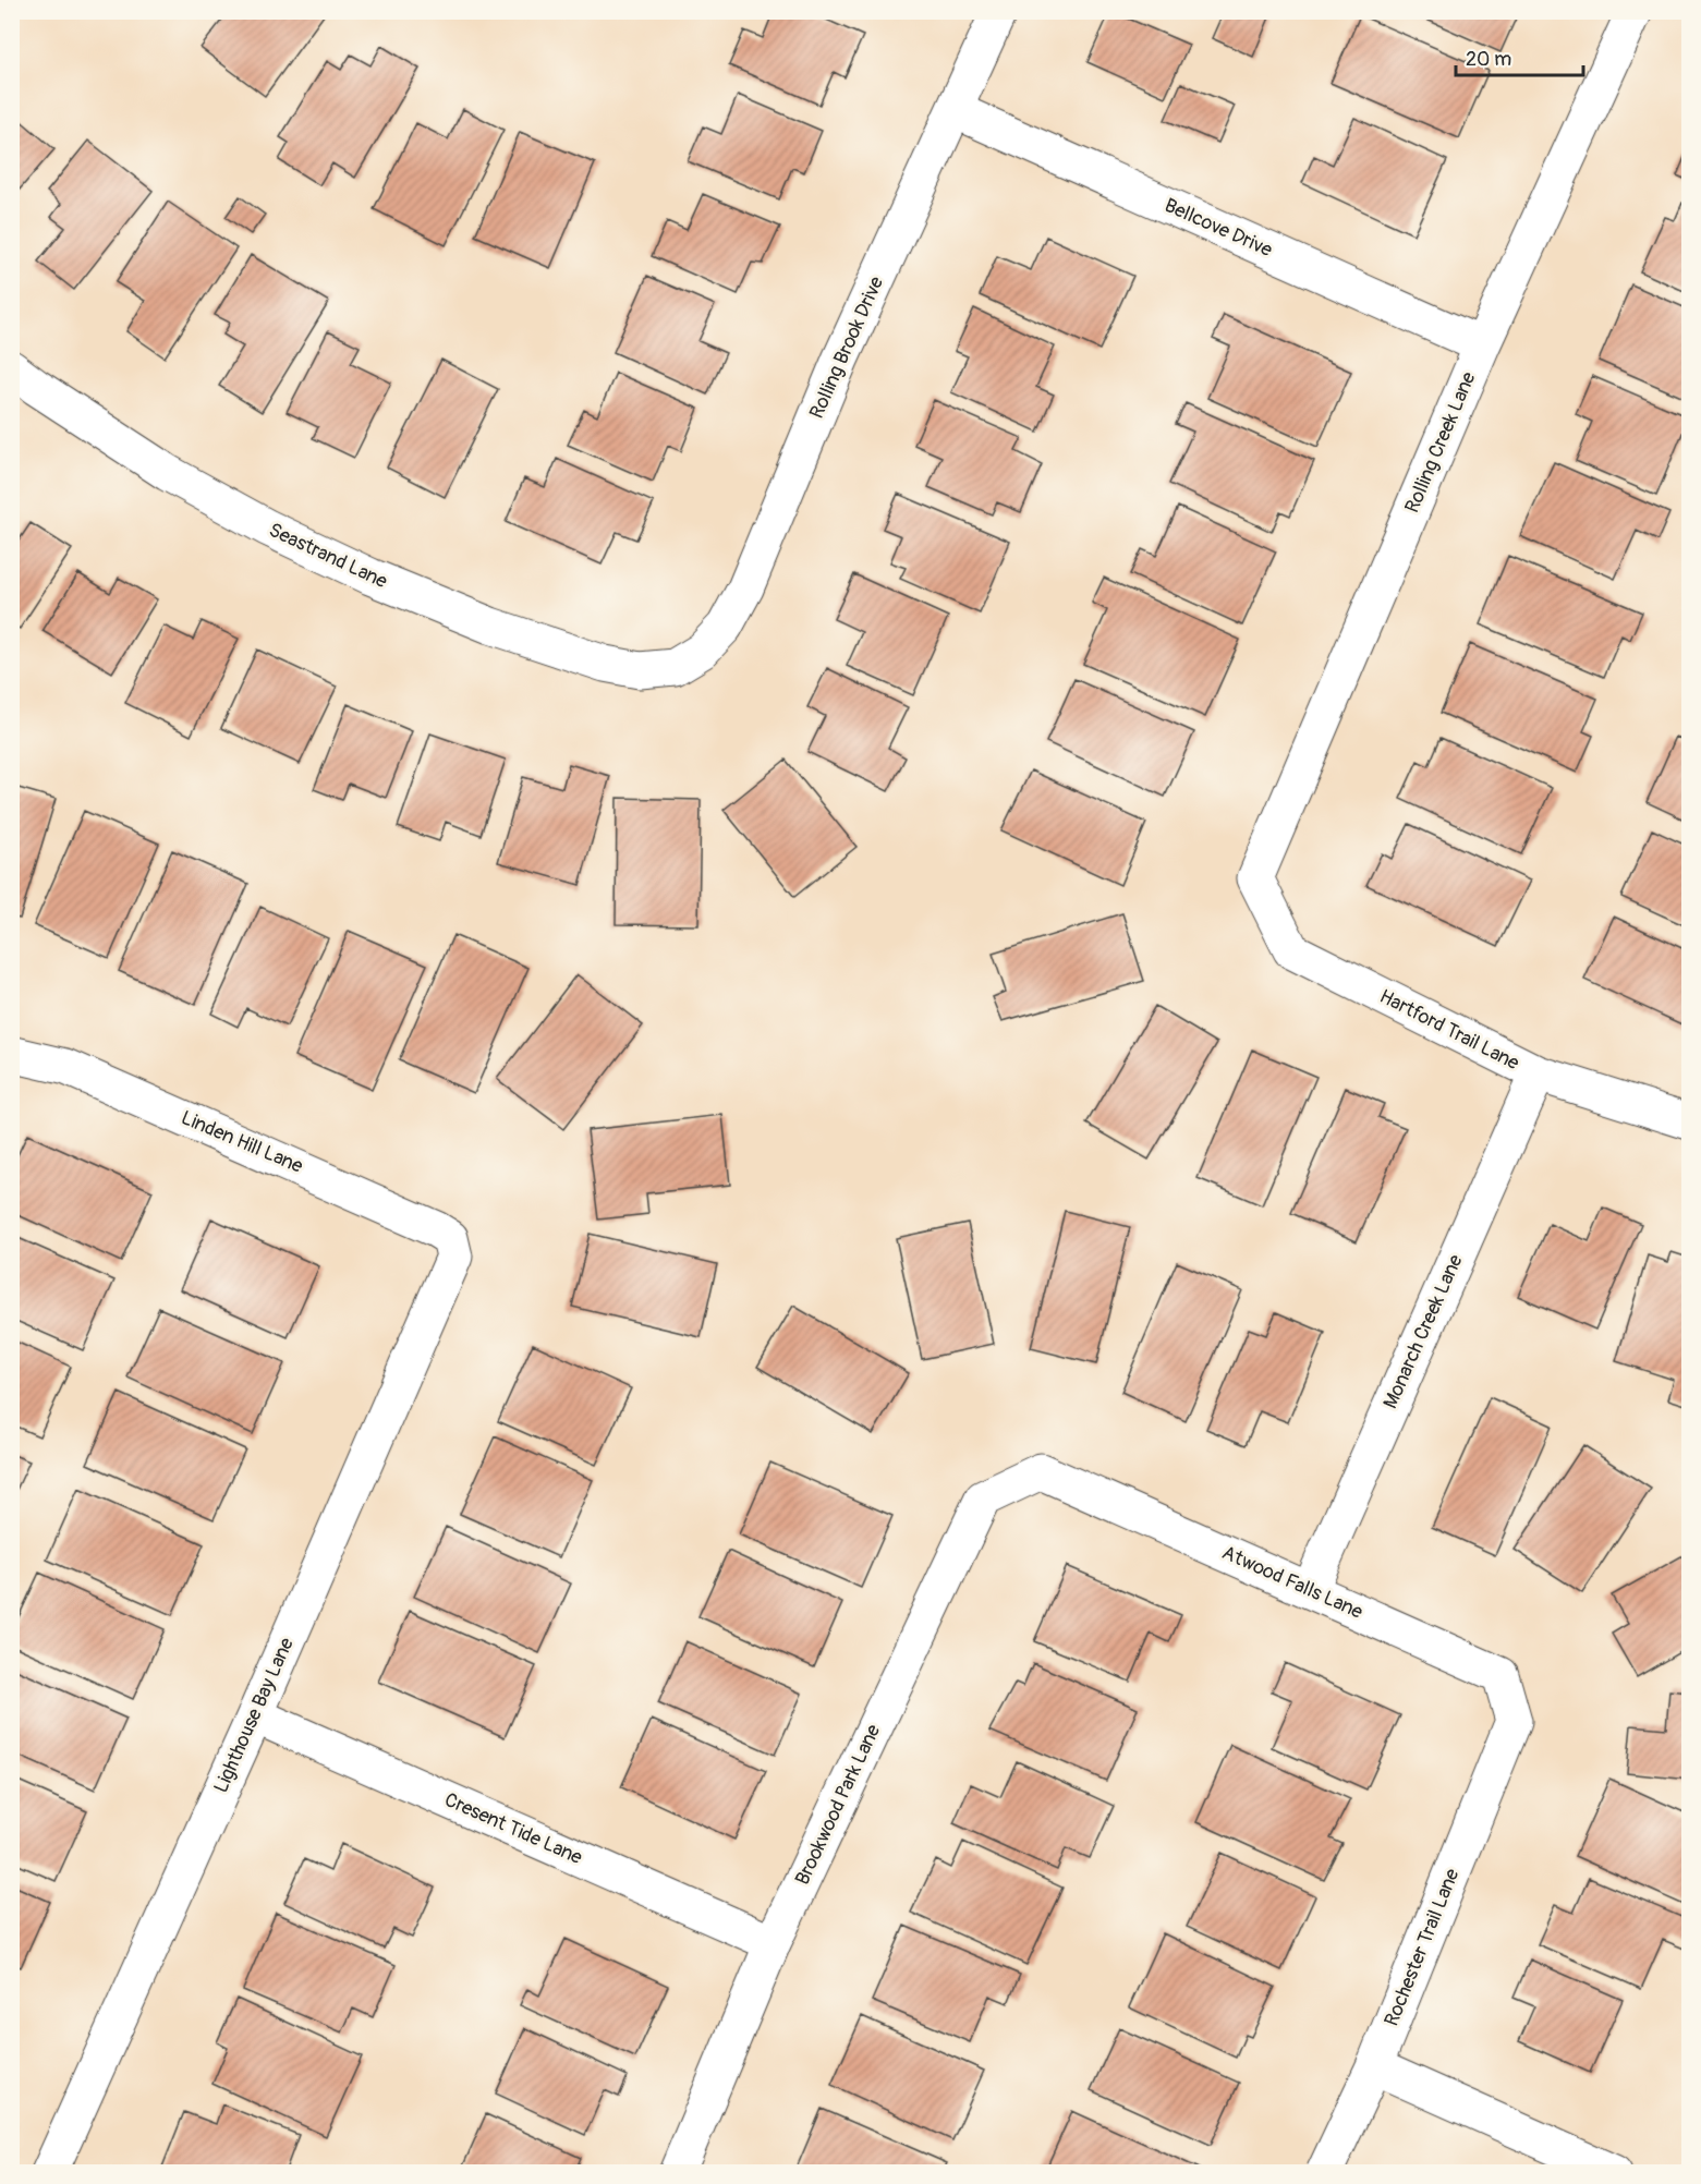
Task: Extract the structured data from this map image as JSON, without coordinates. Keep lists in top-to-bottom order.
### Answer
{
  "streets": {
    "street": [
      "Bellcove Drive",
      "Rolling Brook Drive",
      "Rolling Creek Lane",
      "Seastrand Lane",
      "Hartford Trail Lane",
      "Linden Hill Lane",
      "Monarch Creek Lane",
      "Atwood Falls Lane",
      "Lighthouse Bay Lane",
      "Brookwood Park Lane",
      "Cresent Tide Lane",
      "Rochester Trail Lane"
    ]
  },
  "crossings": [
    ["Bellcove Drive", "Rolling Brook Drive"],
    ["Bellcove Drive", "Rolling Creek Lane"],
    ["Rolling Brook Drive", "Seastrand Lane"],
    ["Rolling Creek Lane", "Hartford Trail Lane"],
    ["Hartford Trail Lane", "Monarch Creek Lane"],
    ["Linden Hill Lane", "Lighthouse Bay Lane"],
    ["Monarch Creek Lane", "Atwood Falls Lane"],
    ["Atwood Falls Lane", "Brookwood Park Lane"],
    ["Atwood Falls Lane", "Rochester Trail Lane"],
    ["Lighthouse Bay Lane", "Cresent Tide Lane"],
    ["Brookwood Park Lane", "Cresent Tide Lane"]
  ],
  "scale_bar": "20 m"
}
